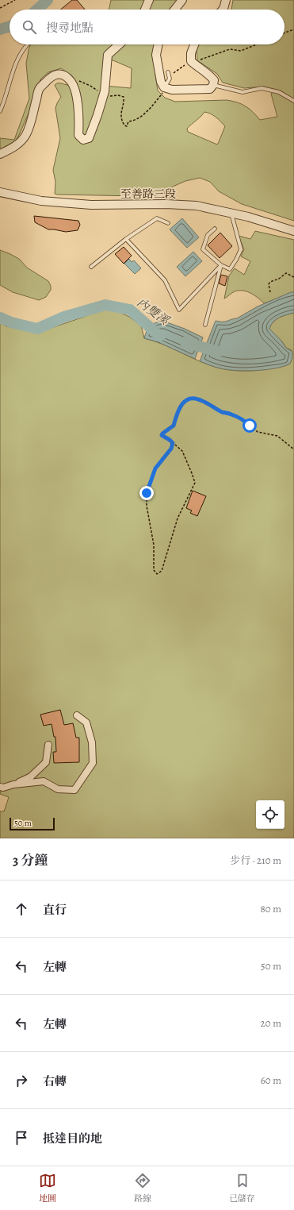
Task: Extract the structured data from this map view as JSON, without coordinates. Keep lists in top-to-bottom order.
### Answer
{
  "streets": {
    "street": ["至善路三段"]
  },
  "water": ["內雙溪"],
  "scale_bar": "50 m",
  "page": {
    "search": "搜尋地點",
    "scale": "50 m",
    "heading": ["3 分鐘", "步行 · 210 m"],
    "list": [
      ["直行", "80 m"],
      ["左轉", "50 m"],
      ["左轉", "20 m"],
      ["右轉", "60 m"],
      "抵達目的地"
    ],
    "nav": ["地圖", "路線", "已儲存"]
  }
}
